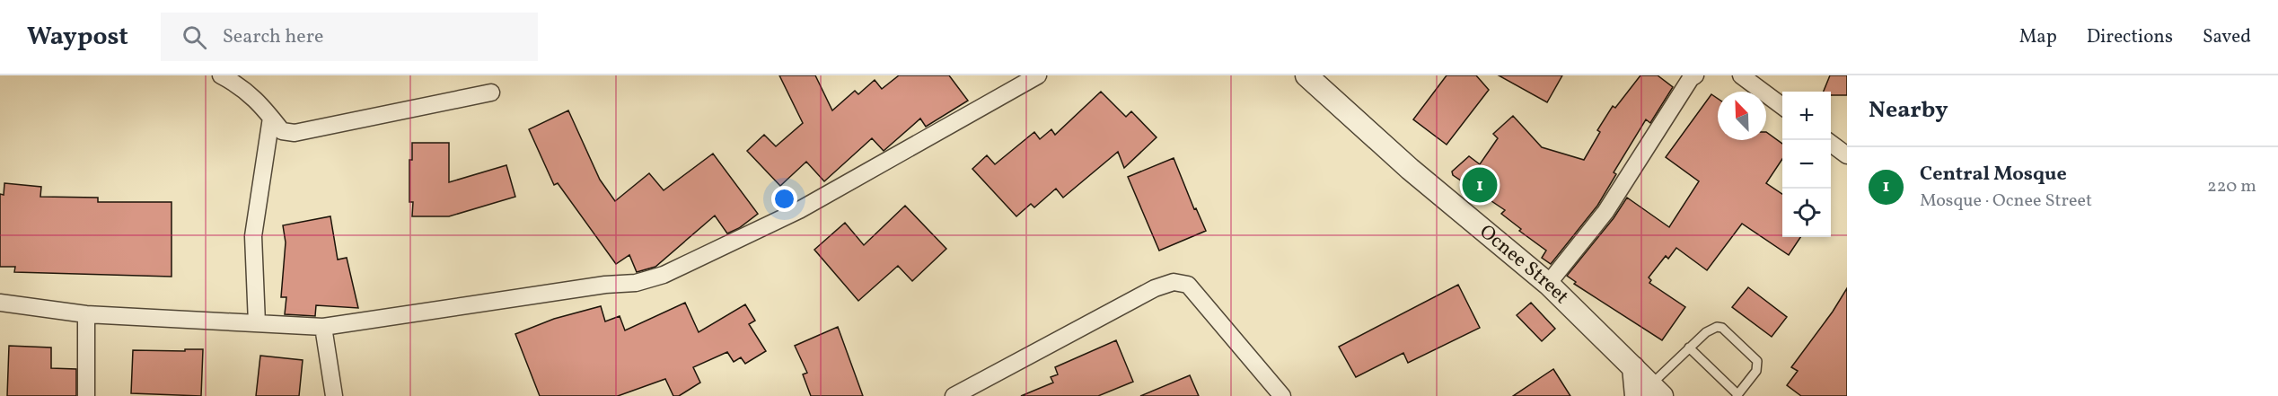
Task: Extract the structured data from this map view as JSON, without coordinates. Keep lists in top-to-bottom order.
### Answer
{
  "streets": {
    "street": ["Ocnee Street"]
  },
  "north": "top left",
  "page": {
    "header": "Waypost",
    "search": "Search here",
    "nav": ["Map", "Directions", "Saved"],
    "heading": "Nearby",
    "map_buttons": ["+", "−"],
    "list": [
      {
        "mark": "1",
        "name": "Central Mosque",
        "note": "Mosque · Ocnee Street",
        "value": "220 m"
      }
    ],
    "pins": "1"
  }
}
